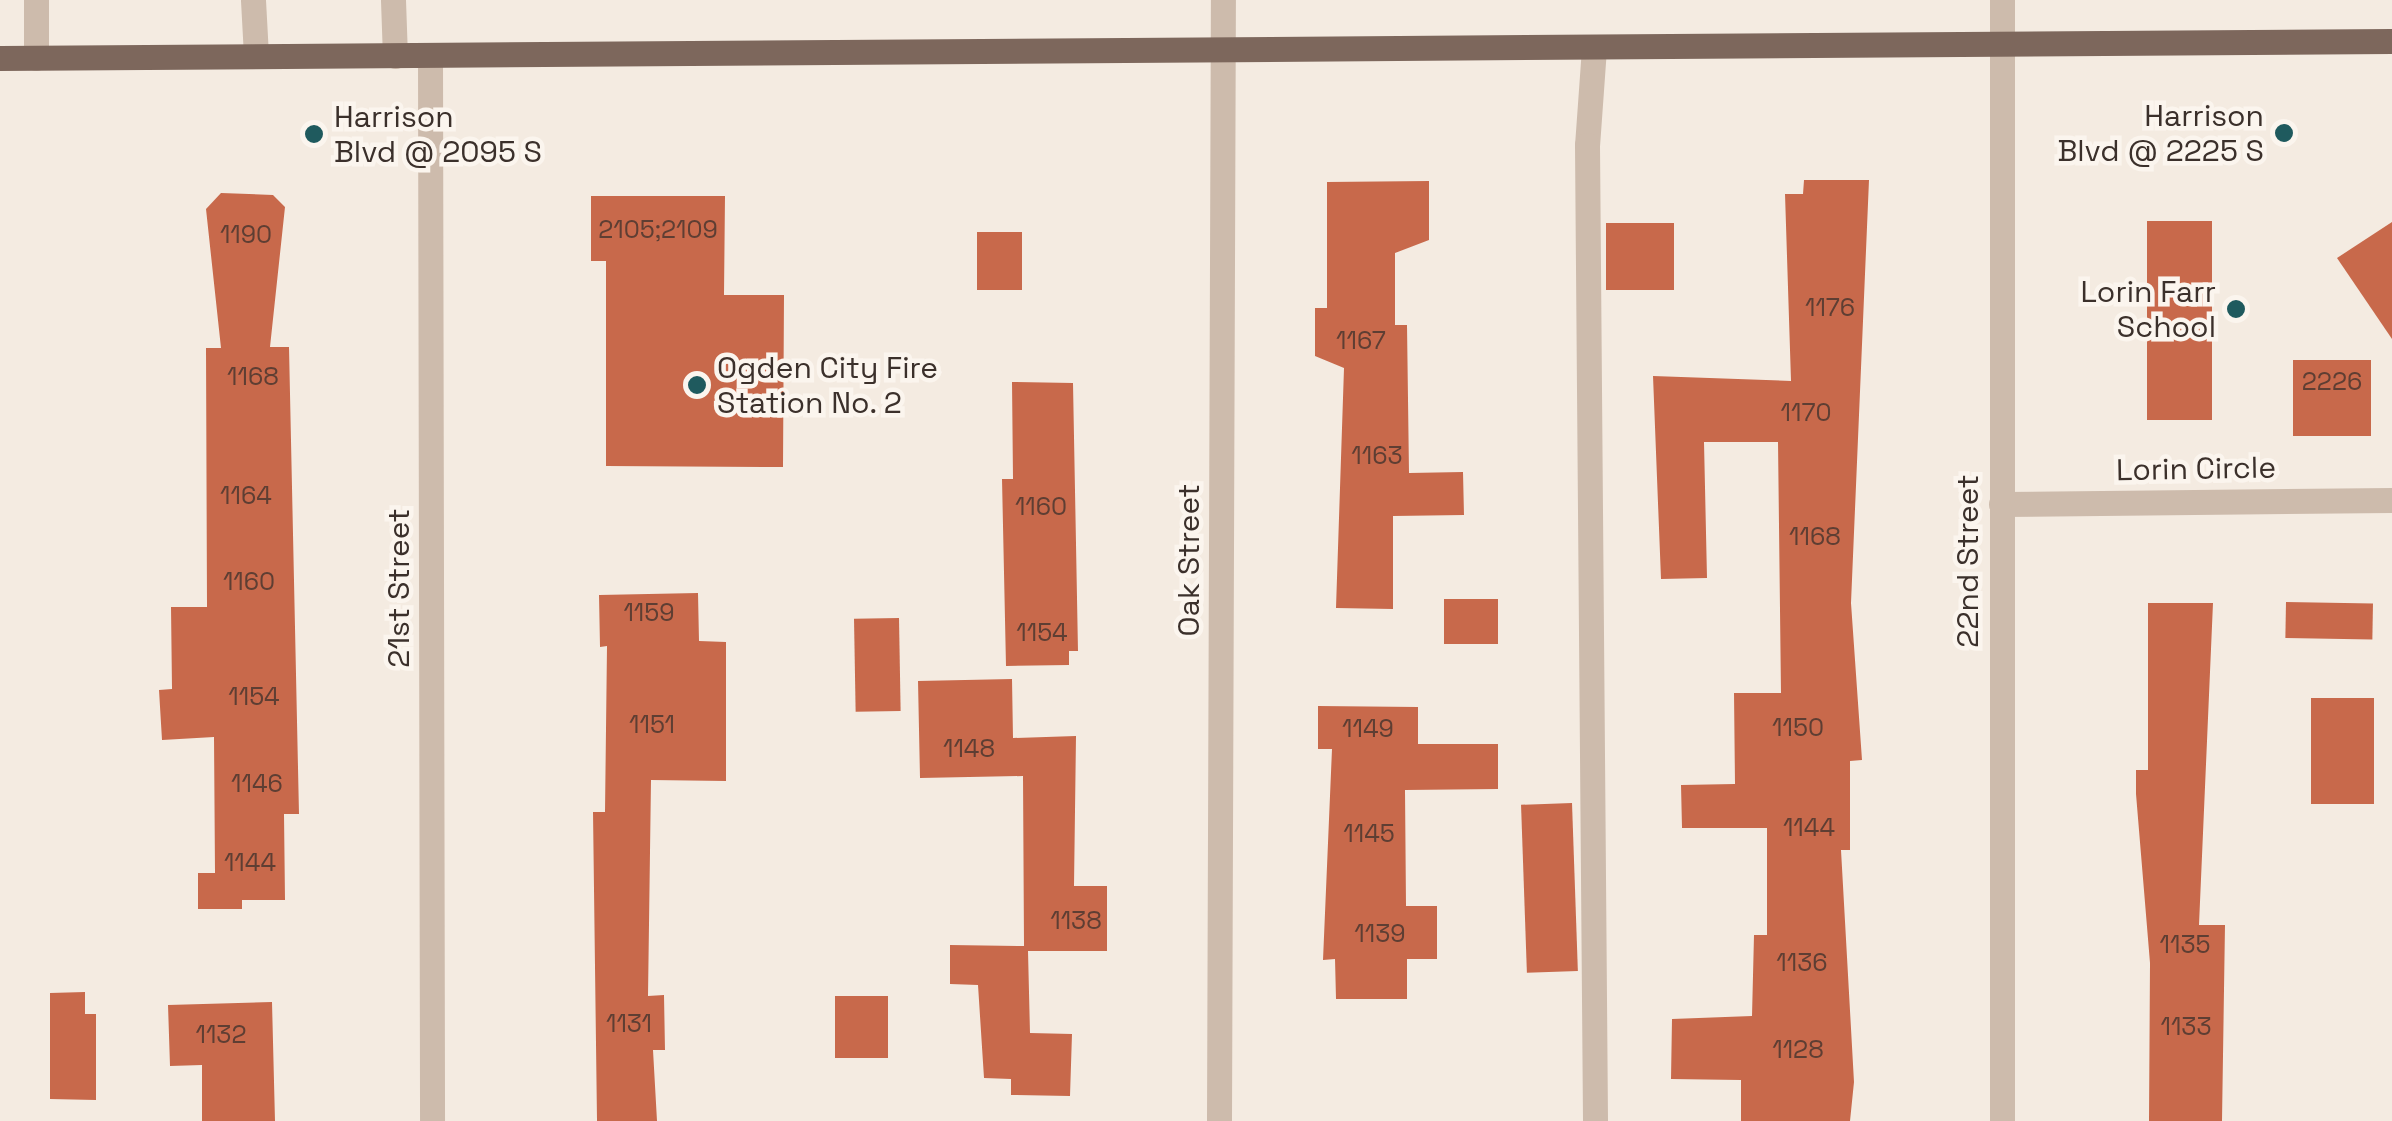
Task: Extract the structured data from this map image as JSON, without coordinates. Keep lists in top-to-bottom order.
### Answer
{
  "streets": {
    "street": [
      "Lorin Circle",
      "Oak Street",
      "22nd Street",
      "21st Street"
    ]
  },
  "crossings": [
    ["Lorin Circle", "22nd Street"]
  ],
  "places": [
    "Harrison Blvd @ 2225 S",
    "Harrison Blvd @ 2095 S",
    "Lorin Farr School",
    "Ogden City Fire Station No. 2"
  ],
  "house_numbers": [
    "2105;2109",
    "1190",
    "1176",
    "1167",
    "1168",
    "2226",
    "1170",
    "1163",
    "1164",
    "1160",
    "1168",
    "1160",
    "1159",
    "1154",
    "1154",
    "1151",
    "1150",
    "1149",
    "1148",
    "1146",
    "1144",
    "1145",
    "1144",
    "1138",
    "1139",
    "1135",
    "1136",
    "1131",
    "1133",
    "1132",
    "1128"
  ]
}
